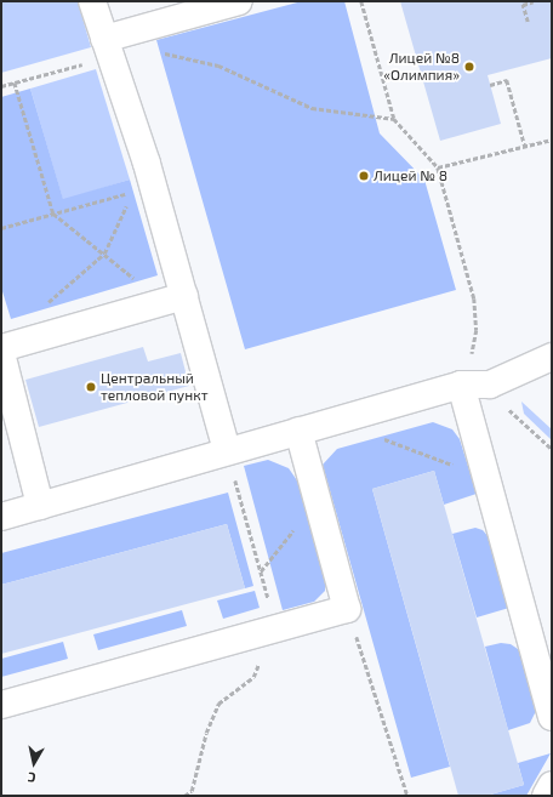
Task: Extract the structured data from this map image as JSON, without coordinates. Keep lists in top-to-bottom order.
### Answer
{
  "places": ["Лицей №8 «Олимпия»", "Лицей № 8", "Центральный тепловой пункт"],
  "north": "bottom"
}
